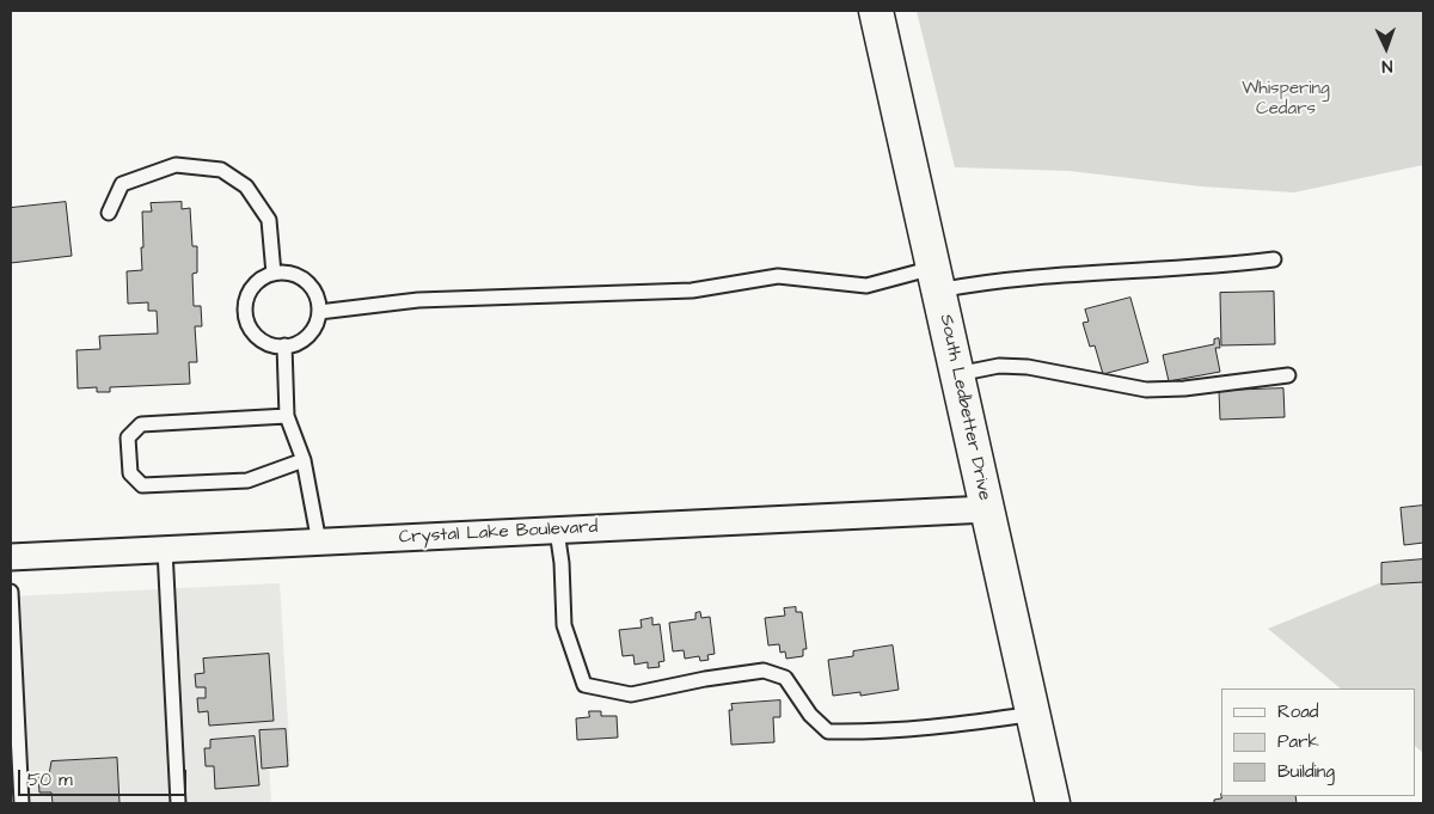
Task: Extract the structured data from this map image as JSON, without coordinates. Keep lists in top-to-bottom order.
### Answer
{
  "streets": {
    "street": ["South Ledbetter Drive", "Crystal Lake Boulevard"]
  },
  "crossings": [
    ["South Ledbetter Drive", "Crystal Lake Boulevard"]
  ],
  "parks": ["Whispering Cedars"],
  "legend": ["Road", "Park", "Building"],
  "scale_bar": "50 m",
  "north": "bottom"
}
